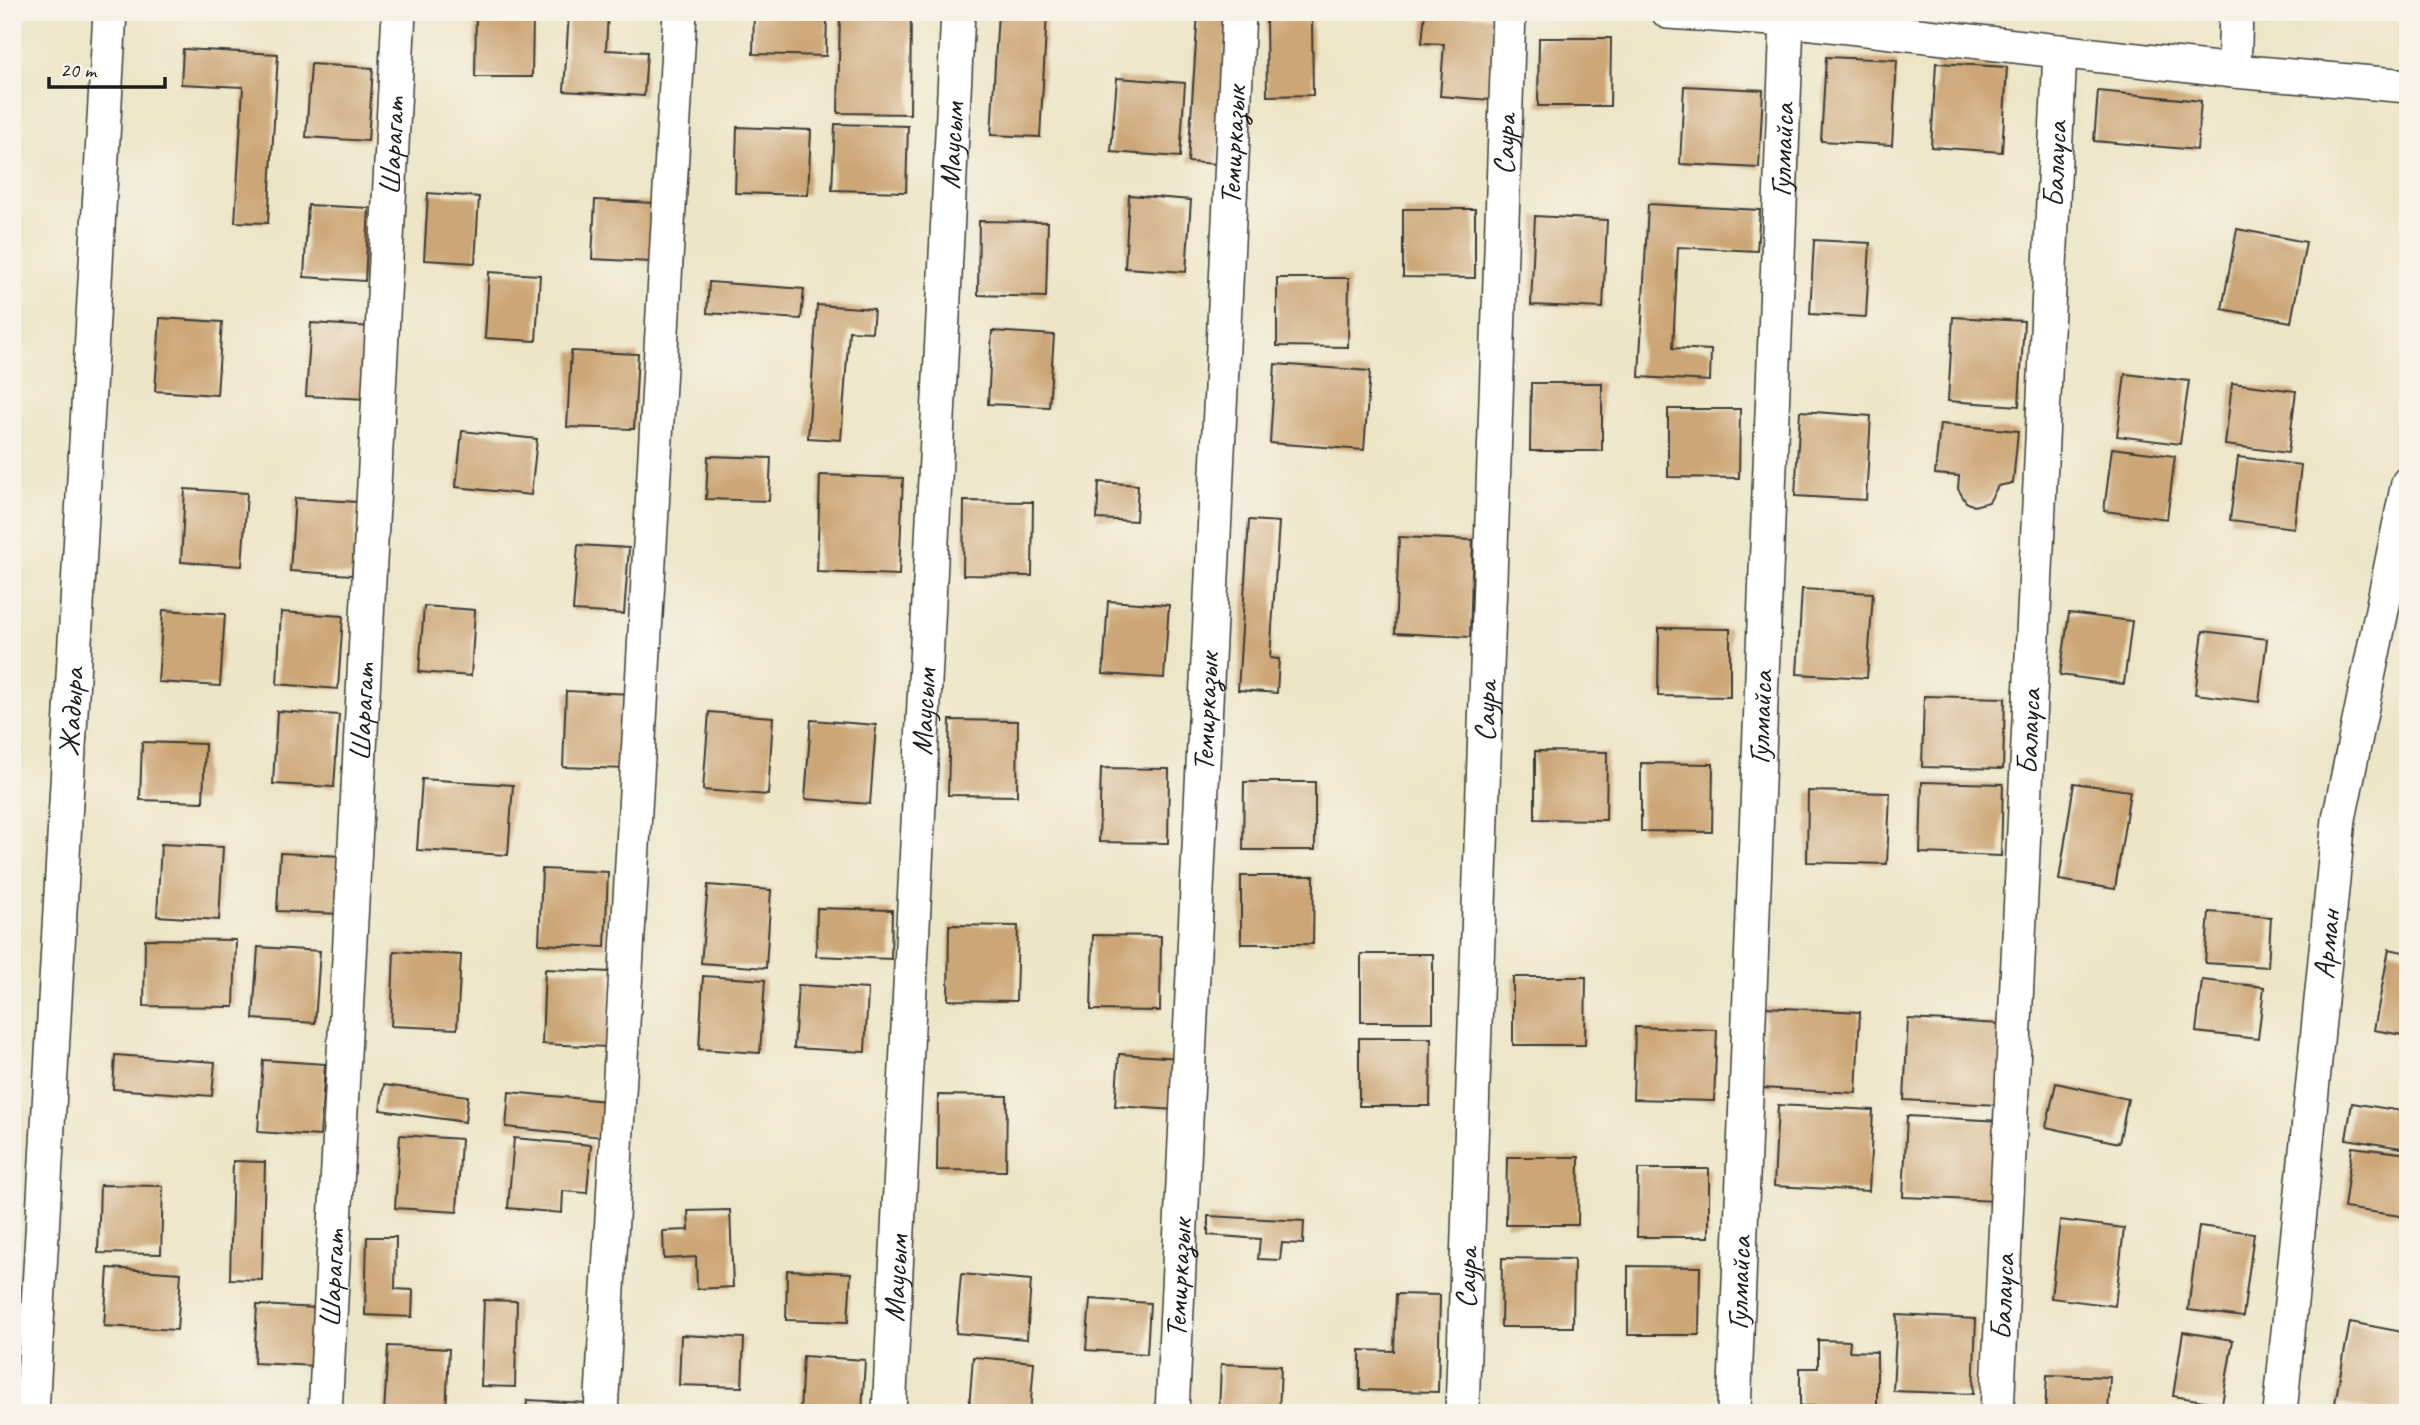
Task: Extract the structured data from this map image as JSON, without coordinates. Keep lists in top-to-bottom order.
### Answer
{
  "streets": {
    "street": [
      "Шарагат",
      "Маусым",
      "Темирказык",
      "Саура",
      "Гулмайса",
      "Балауса",
      "Жадыра",
      "Арман"
    ]
  },
  "scale_bar": "20 m"
}
